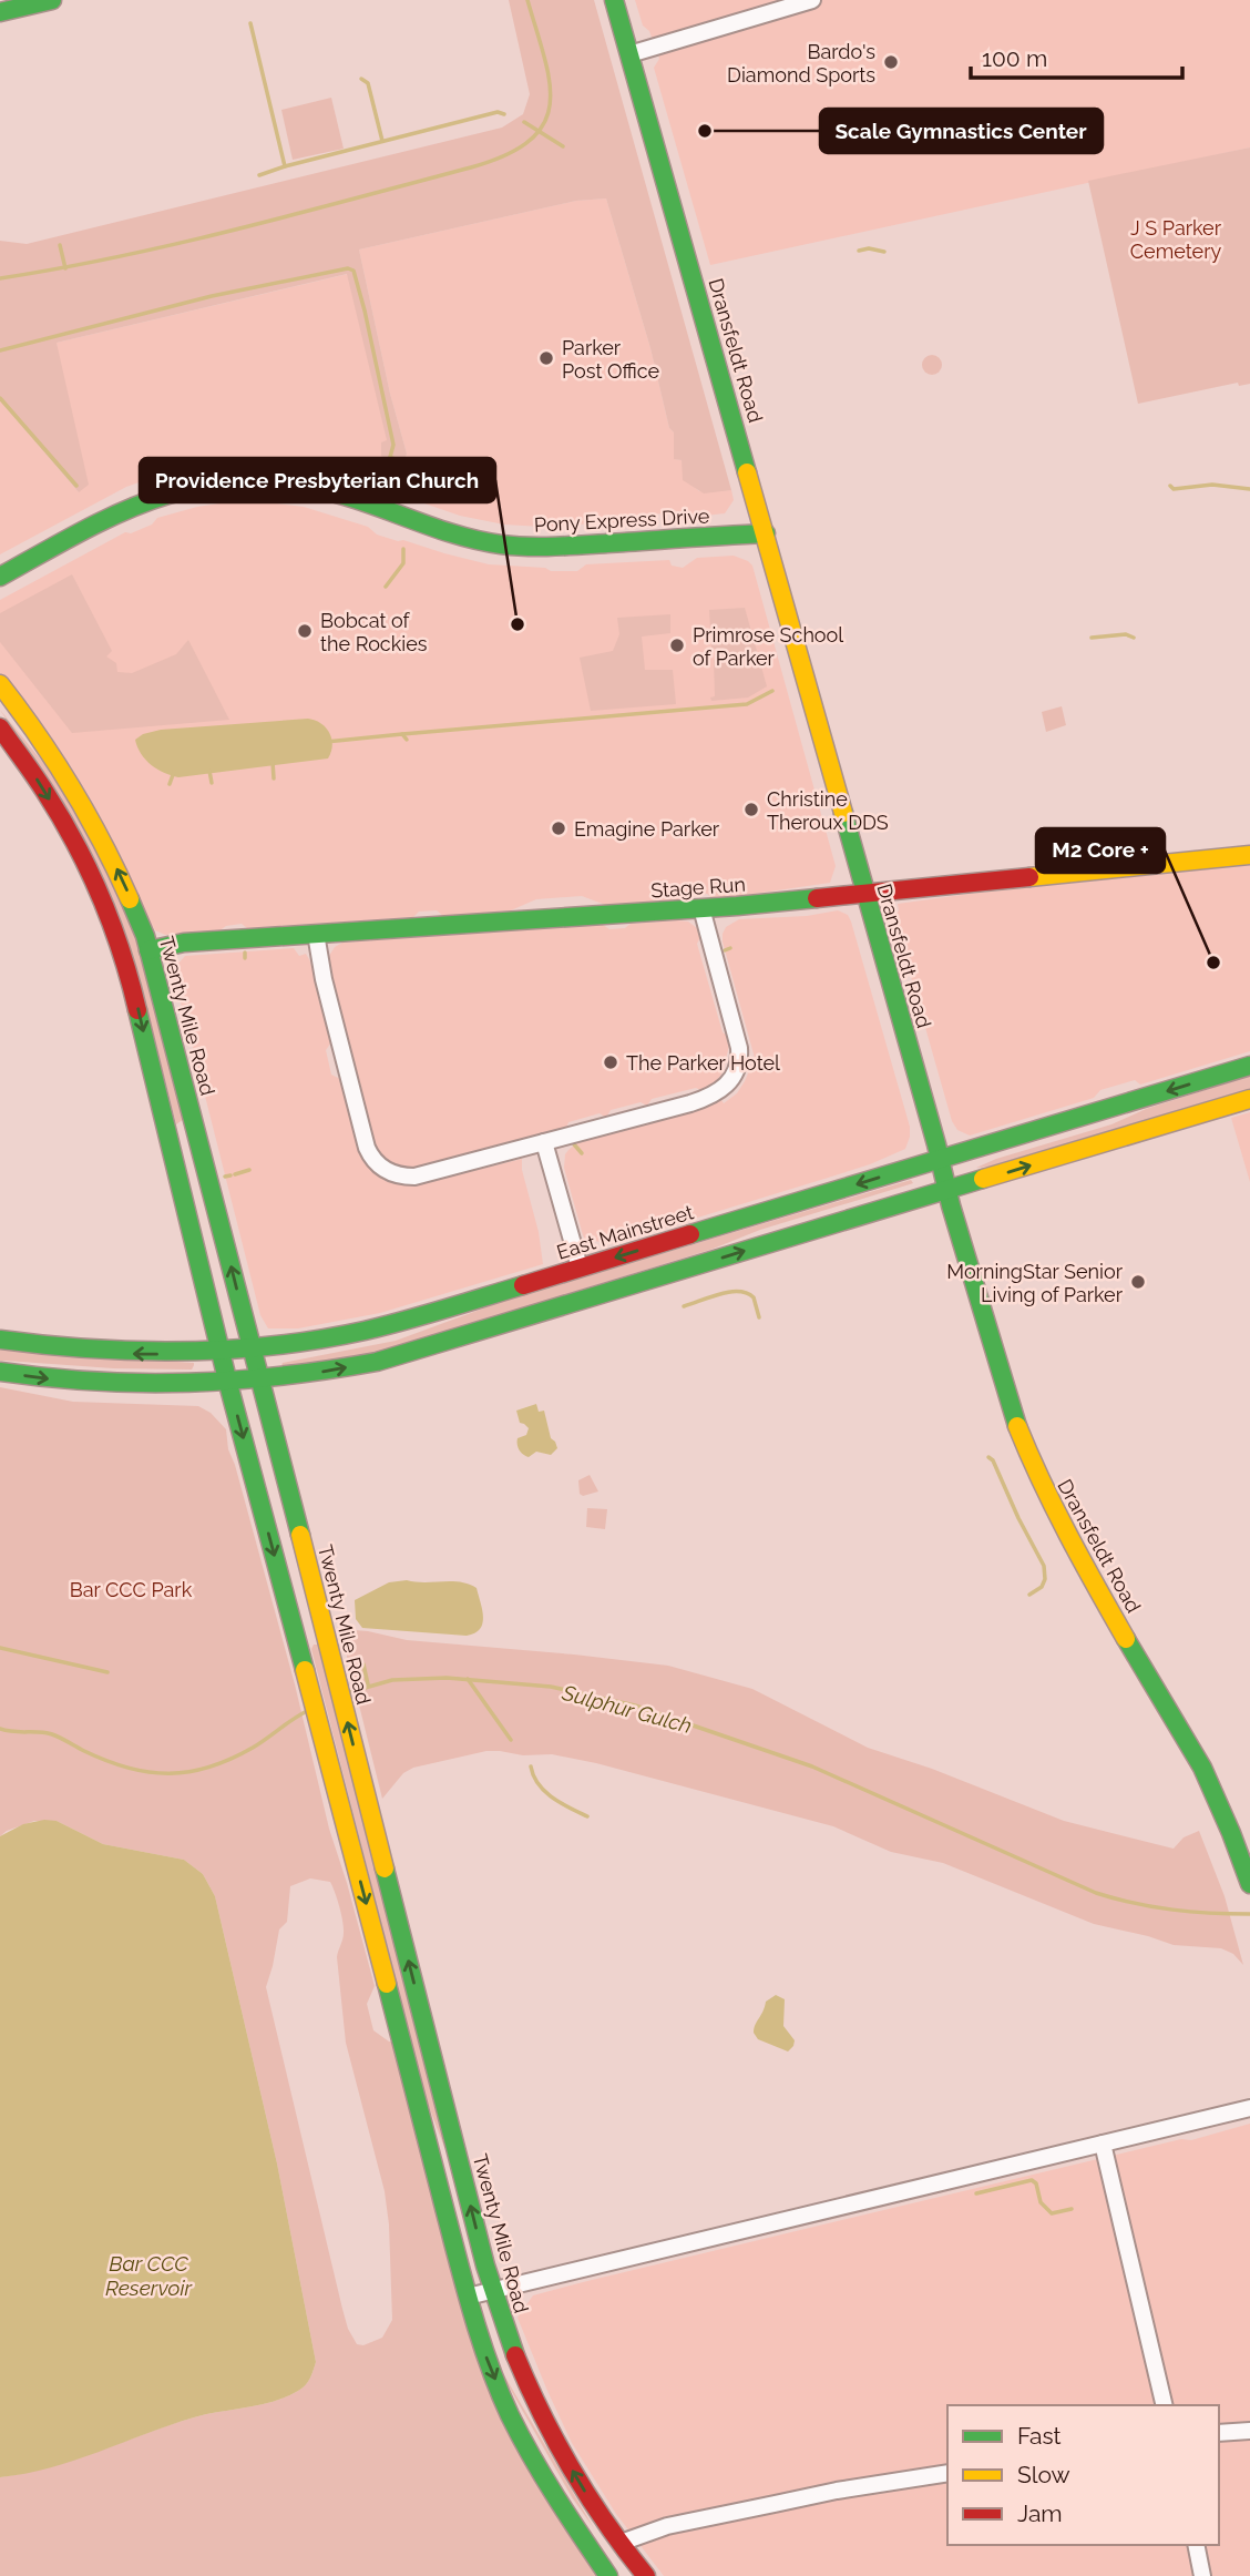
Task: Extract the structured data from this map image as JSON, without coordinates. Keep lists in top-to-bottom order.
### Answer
{
  "streets": {
    "main road": [
      "Dransfeldt Road",
      "Pony Express Drive",
      "Stage Run",
      "Twenty Mile Road",
      "East Mainstreet"
    ]
  },
  "crossings": [
    ["Dransfeldt Road", "Pony Express Drive"],
    ["Dransfeldt Road", "Stage Run"],
    ["Dransfeldt Road", "East Mainstreet"],
    ["Stage Run", "Twenty Mile Road"],
    ["Twenty Mile Road", "East Mainstreet"]
  ],
  "water": ["Sulphur Gulch", "Bar CCC Reservoir"],
  "parks": ["J S Parker Cemetery", "Bar CCC Park"],
  "places": [
    "Bardo's Diamond Sports",
    "Scale Gymnastics Center",
    "Parker Post Office",
    "Providence Presbyterian Church",
    "Bobcat of the Rockies",
    "Primrose School of Parker",
    "Christine Theroux DDS",
    "Emagine Parker",
    "M2 Core +",
    "The Parker Hotel",
    "MorningStar Senior Living of Parker"
  ],
  "legend": ["Fast", "Slow", "Jam"],
  "scale_bar": "100 m"
}
